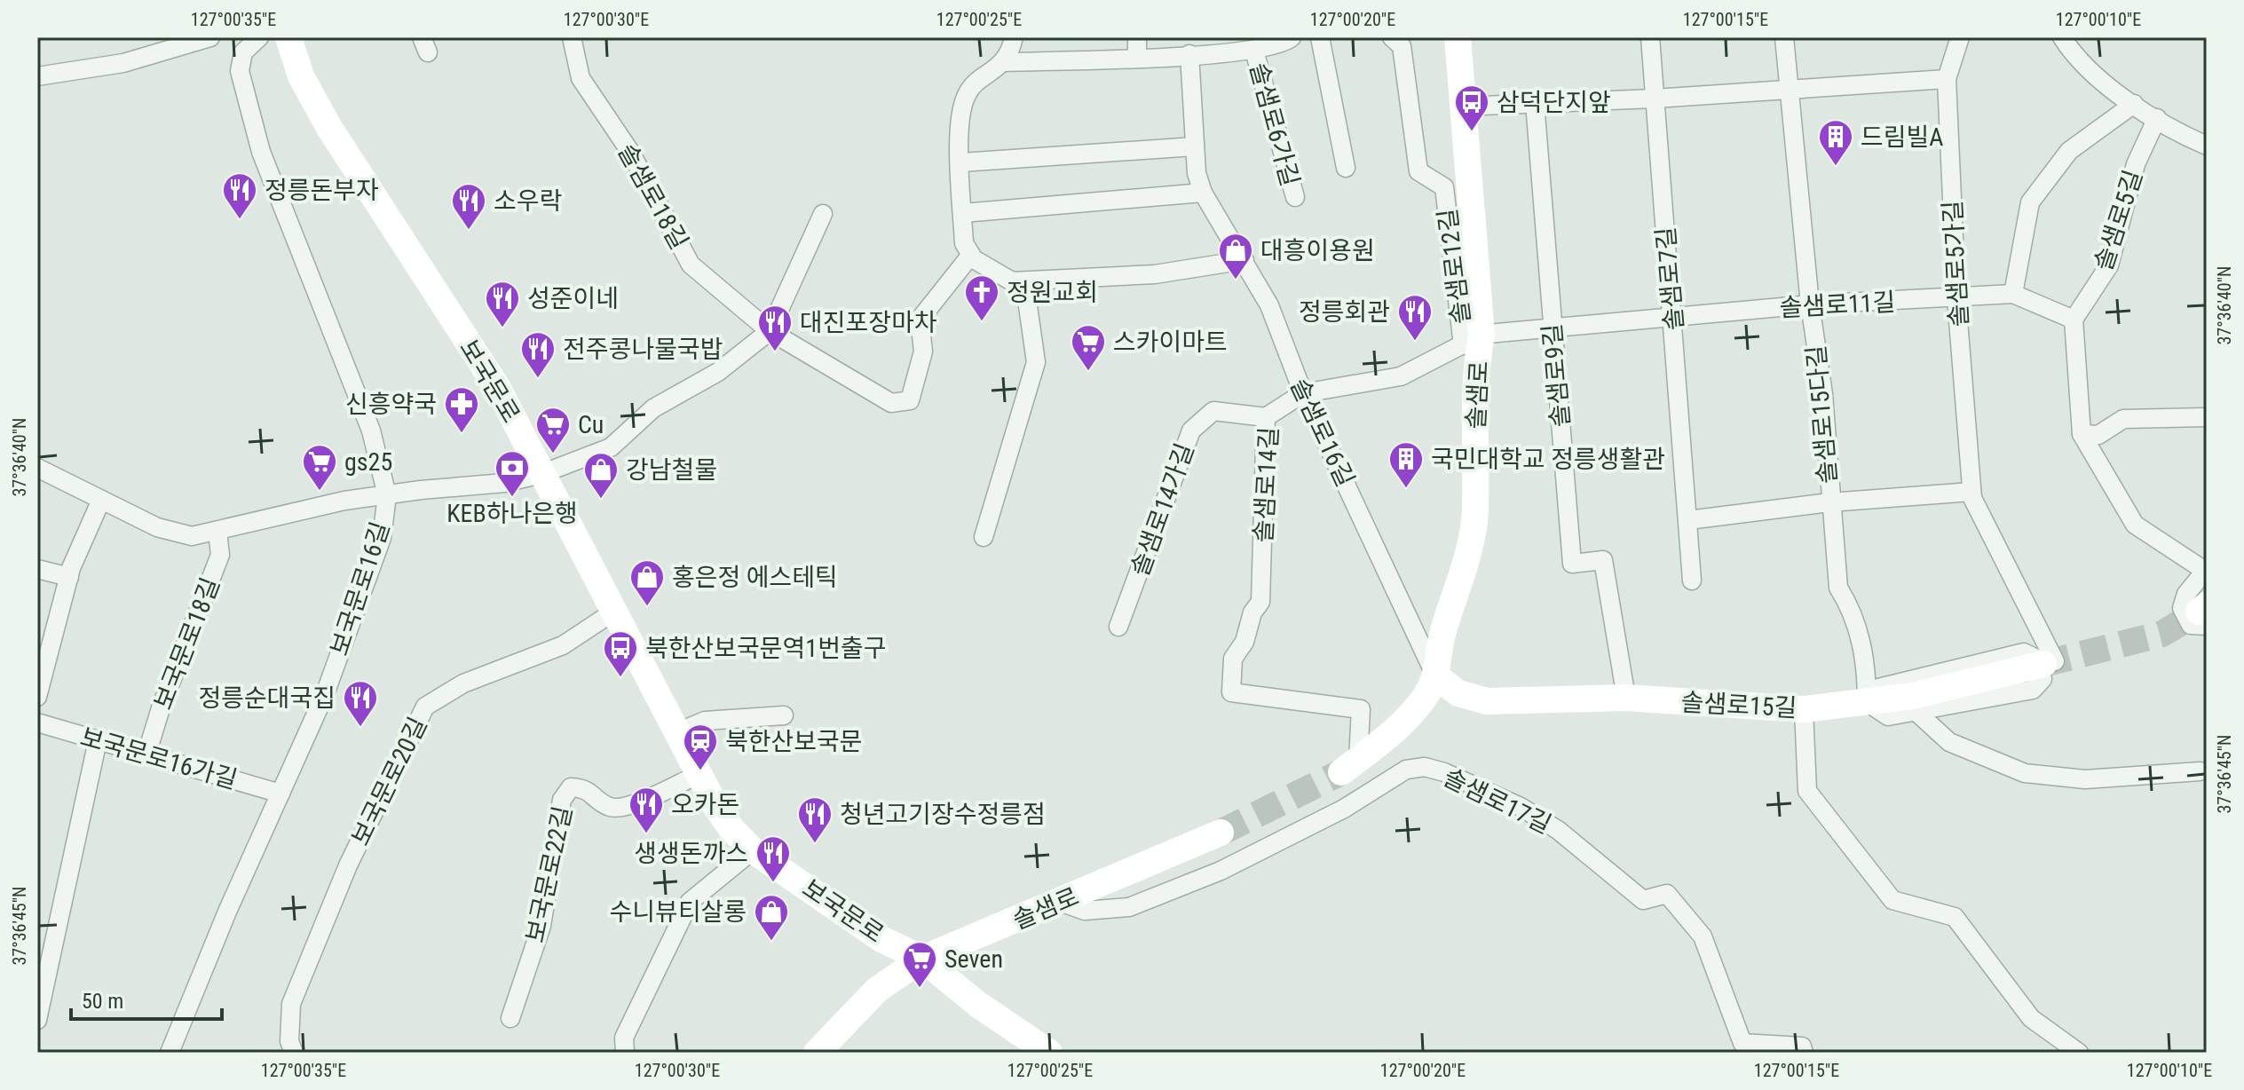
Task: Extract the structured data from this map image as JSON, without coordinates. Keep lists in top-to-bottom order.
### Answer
{
  "streets": {
    "main road": ["보국문로", "솔샘로", "솔샘로15길"],
    "street": [
      "솔샘로6가길",
      "솔샘로18길",
      "솔샘로5길",
      "솔샘로5가길",
      "솔샘로12길",
      "솔샘로7길",
      "솔샘로11길",
      "솔샘로9길",
      "솔샘로15다길",
      "솔샘로16길",
      "솔샘로14길",
      "솔샘로14가길",
      "보국문로16길",
      "보국문로18길",
      "보국문로16가길",
      "보국문로20길",
      "솔샘로17길",
      "보국문로22길"
    ]
  },
  "crossings": [
    ["솔샘로6가길", "솔샘로16길"],
    ["솔샘로5길", "솔샘로11길"],
    ["솔샘로5가길", "솔샘로11길"],
    ["솔샘로5가길", "솔샘로15길"],
    ["솔샘로12길", "솔샘로11길"],
    ["솔샘로12길", "솔샘로"],
    ["솔샘로12길", "솔샘로14길"],
    ["솔샘로7길", "솔샘로11길"],
    ["솔샘로11길", "솔샘로9길"],
    ["솔샘로11길", "솔샘로"],
    ["솔샘로11길", "솔샘로15다길"],
    ["솔샘로11길", "솔샘로14길"],
    ["솔샘로9길", "솔샘로15길"],
    ["보국문로", "솔샘로"],
    ["보국문로", "보국문로20길"],
    ["보국문로", "보국문로22길"],
    ["솔샘로", "솔샘로16길"],
    ["솔샘로", "솔샘로14길"],
    ["솔샘로", "솔샘로15길"],
    ["솔샘로", "솔샘로17길"],
    ["솔샘로15다길", "솔샘로15길"],
    ["솔샘로16길", "솔샘로14길"],
    ["솔샘로16길", "솔샘로15길"],
    ["솔샘로14길", "솔샘로14가길"],
    ["보국문로16길", "보국문로16가길"],
    ["보국문로18길", "보국문로16가길"]
  ],
  "places": {
    "bus stop": ["삼덕단지앞", "북한산보국문역1번출구"],
    "building": ["드림빌A", "국민대학교 정릉생활관"],
    "restaurant": [
      "정릉돈부자",
      "소우락",
      "성준이네",
      "정릉회관",
      "대진포장마차",
      "전주콩나물국밥",
      "정릉순대국집",
      "오카돈",
      "청년고기장수정릉점",
      "생생돈까스"
    ],
    "shop": [
      "대흥이용원",
      "강남철물",
      "홍은정 에스테틱",
      "수니뷰티살롱"
    ],
    "church": ["정원교회"],
    "supermarket": [
      "스카이마트",
      "Cu",
      "gs25",
      "Seven"
    ],
    "pharmacy": ["신흥약국"],
    "bank": ["KEB하나은행"],
    "station": ["북한산보국문"]
  },
  "scale_bar": "50 m",
  "coordinates": [
    "127°00'35\"E",
    "127°00'30\"E",
    "127°00'25\"E",
    "127°00'20\"E",
    "127°00'15\"E",
    "127°00'10\"E",
    "37°36'40\"N",
    "37°36'45\"N"
  ]
}
